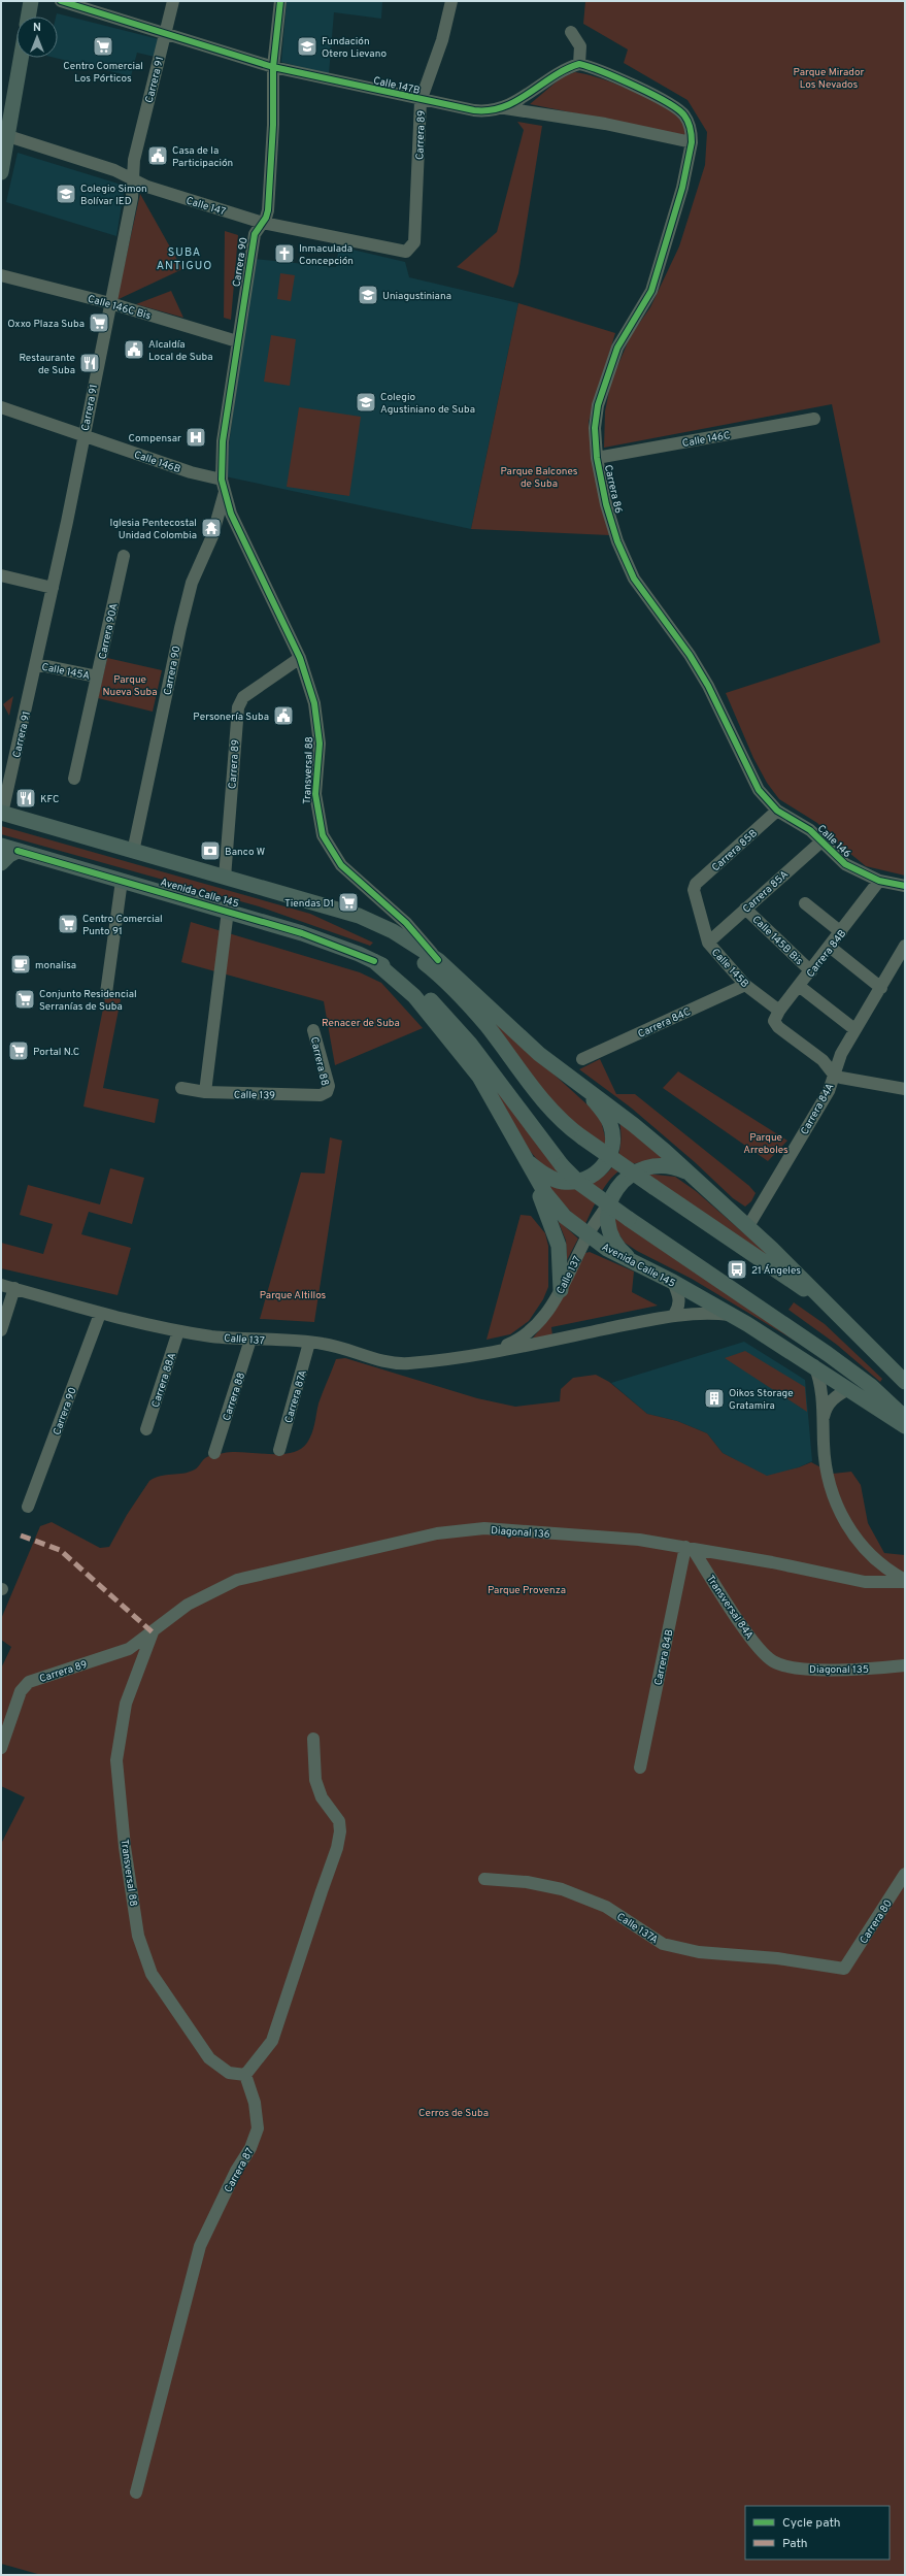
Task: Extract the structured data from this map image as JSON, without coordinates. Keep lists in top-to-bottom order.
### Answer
{
  "streets": {
    "main road": ["Avenida Calle 145"],
    "street": [
      "Carrera 91",
      "Calle 147B",
      "Carrera 89",
      "Calle 147",
      "Carrera 90",
      "Calle 146C Bis",
      "Calle 146C",
      "Calle 146B",
      "Carrera 86",
      "Carrera 90A",
      "Calle 145A",
      "Transversal 88",
      "Calle 146",
      "Carrera 85B",
      "Carrera 85A",
      "Calle 145B Bis",
      "Carrera 84B",
      "Calle 145B",
      "Carrera 84C",
      "Carrera 88",
      "Calle 139",
      "Carrera 84A",
      "Calle 137",
      "Carrera 88A",
      "Carrera 87A",
      "Diagonal 136",
      "Transversal 84A",
      "Diagonal 135",
      "Carrera 80",
      "Calle 137A",
      "Carrera 87"
    ]
  },
  "crossings": [
    ["Carrera 91", "Calle 147B"],
    ["Carrera 91", "Calle 147"],
    ["Carrera 91", "Calle 146C Bis"],
    ["Carrera 91", "Calle 146B"],
    ["Carrera 91", "Calle 145A"],
    ["Carrera 91", "Avenida Calle 145"],
    ["Calle 147B", "Carrera 89"],
    ["Calle 147B", "Carrera 90"],
    ["Calle 147B", "Carrera 86"],
    ["Carrera 89", "Calle 147"],
    ["Carrera 89", "Transversal 88"],
    ["Carrera 89", "Avenida Calle 145"],
    ["Carrera 89", "Diagonal 136"],
    ["Calle 147", "Carrera 90"],
    ["Carrera 90", "Calle 146C Bis"],
    ["Carrera 90", "Calle 146B"],
    ["Carrera 90", "Transversal 88"],
    ["Carrera 90", "Avenida Calle 145"],
    ["Carrera 90", "Calle 137"],
    ["Calle 146C", "Carrera 86"],
    ["Calle 146B", "Transversal 88"],
    ["Carrera 86", "Calle 146"],
    ["Carrera 86", "Carrera 85B"],
    ["Carrera 90A", "Calle 145A"],
    ["Transversal 88", "Avenida Calle 145"],
    ["Transversal 88", "Diagonal 136"],
    ["Transversal 88", "Carrera 87"],
    ["Calle 146", "Carrera 85B"],
    ["Calle 146", "Carrera 85A"],
    ["Calle 146", "Carrera 84B"],
    ["Carrera 85B", "Calle 145B"],
    ["Carrera 85A", "Calle 145B Bis"],
    ["Carrera 85A", "Calle 145B"],
    ["Avenida Calle 145", "Carrera 84A"],
    ["Avenida Calle 145", "Calle 137"],
    ["Avenida Calle 145", "Diagonal 136"],
    ["Calle 145B Bis", "Carrera 84B"],
    ["Carrera 84B", "Calle 145B"],
    ["Carrera 84B", "Carrera 84A"],
    ["Carrera 84B", "Diagonal 136"],
    ["Carrera 84B", "Transversal 84A"],
    ["Calle 145B", "Carrera 84C"],
    ["Carrera 88", "Calle 139"],
    ["Carrera 88", "Calle 137"],
    ["Calle 137", "Carrera 88A"],
    ["Calle 137", "Carrera 87A"],
    ["Diagonal 136", "Transversal 84A"],
    ["Transversal 84A", "Diagonal 135"],
    ["Carrera 80", "Calle 137A"]
  ],
  "districts": ["SUBA ANTIGUO"],
  "parks": [
    "Parque Mirador Los Nevados",
    "Parque Balcones de Suba",
    "Parque Nueva Suba",
    "Renacer de Suba",
    "Parque Arreboles",
    "Parque Altillos",
    "Parque Provenza",
    "Cerros de Suba"
  ],
  "places": {
    "supermarket": [
      "Centro Comercial Los Pórticos",
      "Oxxo Plaza Suba",
      "Tiendas D1",
      "Centro Comercial Punto 91",
      "Conjunto Residencial Serranías de Suba",
      "Portal N.C"
    ],
    "school or university": [
      "Fundación Otero Lievano",
      "Colegio Simon Bolívar IED",
      "Uniagustiniana",
      "Colegio Agustiniano de Suba"
    ],
    "public building": ["Casa de la Participación", "Alcaldía Local de Suba", "Personería Suba"],
    "church": ["Inmaculada Concepción"],
    "restaurant": ["Restaurante de Suba", "KFC"],
    "hospital": ["Compensar"],
    "temple": ["Iglesia Pentecostal Unidad Colombia"],
    "bank": ["Banco W"],
    "cafe": ["monalisa"],
    "bus stop": ["21 Ángeles"],
    "building": ["Oikos Storage Gratamira"]
  },
  "legend": ["Cycle path", "Path"],
  "north": "top"
}
